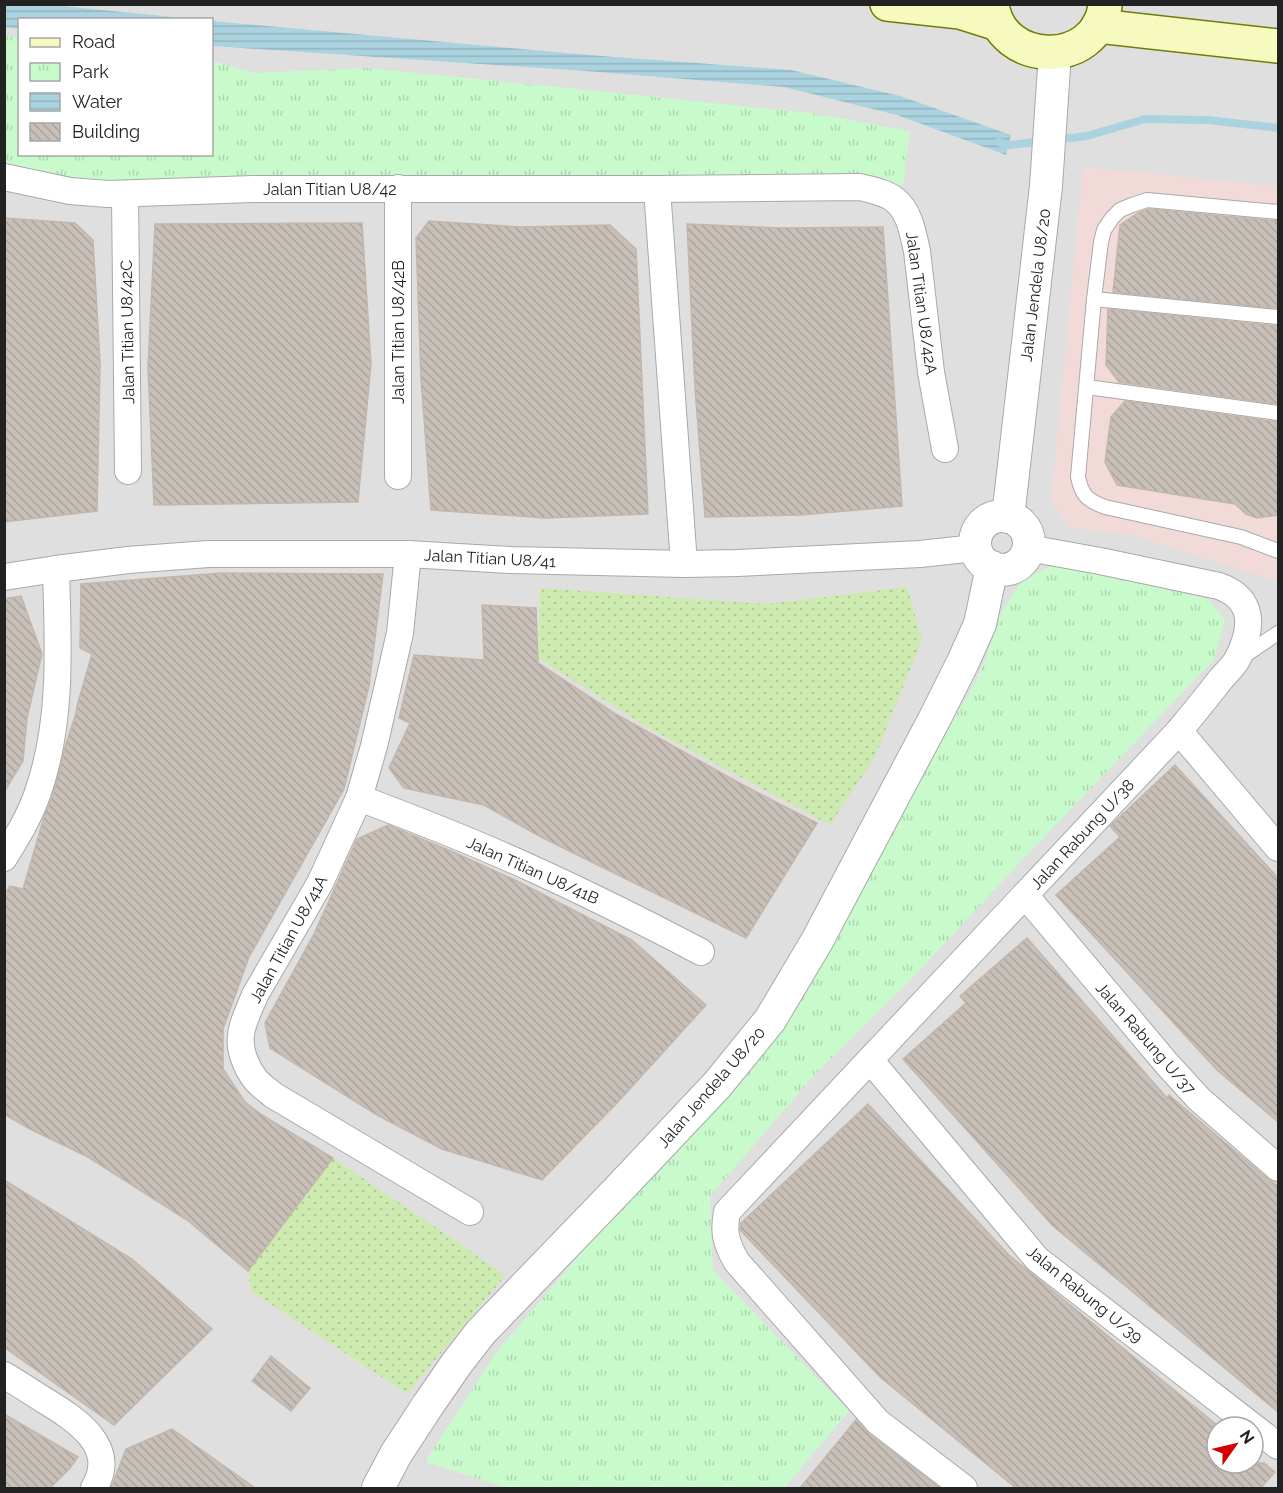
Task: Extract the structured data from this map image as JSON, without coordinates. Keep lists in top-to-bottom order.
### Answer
{
  "streets": {
    "street": [
      "Jalan Titian U8/42",
      "Jalan Jendela U8/20",
      "Jalan Titian U8/42A",
      "Jalan Titian U8/42C",
      "Jalan Titian U8/42B",
      "Jalan Titian U8/41",
      "Jalan Rabung U/38",
      "Jalan Titian U8/41B",
      "Jalan Titian U8/41A",
      "Jalan Rabung U/37",
      "Jalan Rabung U/39"
    ]
  },
  "crossings": [
    ["Jalan Titian U8/42", "Jalan Titian U8/42A"],
    ["Jalan Titian U8/42", "Jalan Titian U8/42C"],
    ["Jalan Titian U8/42", "Jalan Titian U8/42B"],
    ["Jalan Jendela U8/20", "Jalan Titian U8/41"],
    ["Jalan Jendela U8/20", "Jalan Rabung U/38"],
    ["Jalan Titian U8/41", "Jalan Rabung U/38"],
    ["Jalan Titian U8/41", "Jalan Titian U8/41A"],
    ["Jalan Rabung U/38", "Jalan Rabung U/37"],
    ["Jalan Rabung U/38", "Jalan Rabung U/39"],
    ["Jalan Titian U8/41B", "Jalan Titian U8/41A"]
  ],
  "legend": [
    "Road",
    "Park",
    "Water",
    "Building"
  ],
  "north": "top right"
}
